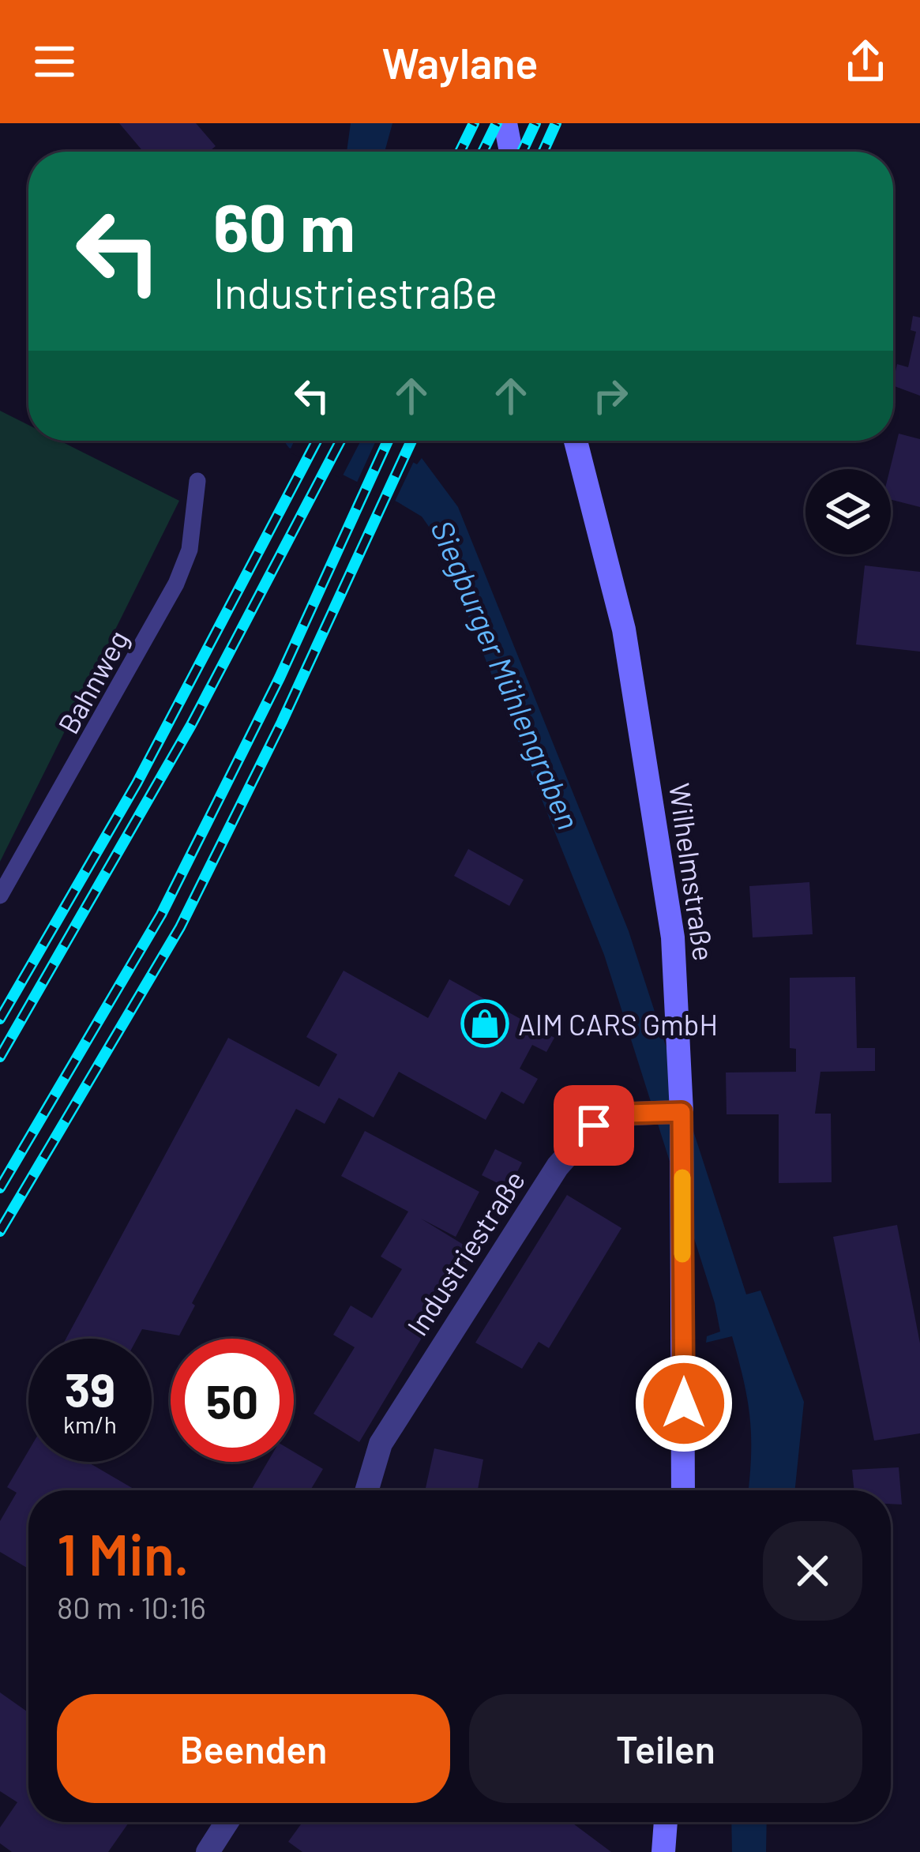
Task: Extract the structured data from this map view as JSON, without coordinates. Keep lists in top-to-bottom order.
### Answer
{
  "streets": {
    "main road": ["Wilhelmstraße"],
    "street": ["Industriestraße"],
    "lane": ["Bahnweg"]
  },
  "crossings": [
    ["Wilhelmstraße", "Industriestraße"]
  ],
  "water": ["Siegburger Mühlengraben"],
  "places": {
    "shop": ["AIM CARS GmbH"]
  },
  "page": {
    "header": "Waylane",
    "turn": ["60 m", "Industriestraße"],
    "speed": "39 km/h",
    "limit": "50",
    "heading": ["1 Min.", "80 m · 10:16"],
    "buttons": ["Beenden", "Teilen"]
  }
}
